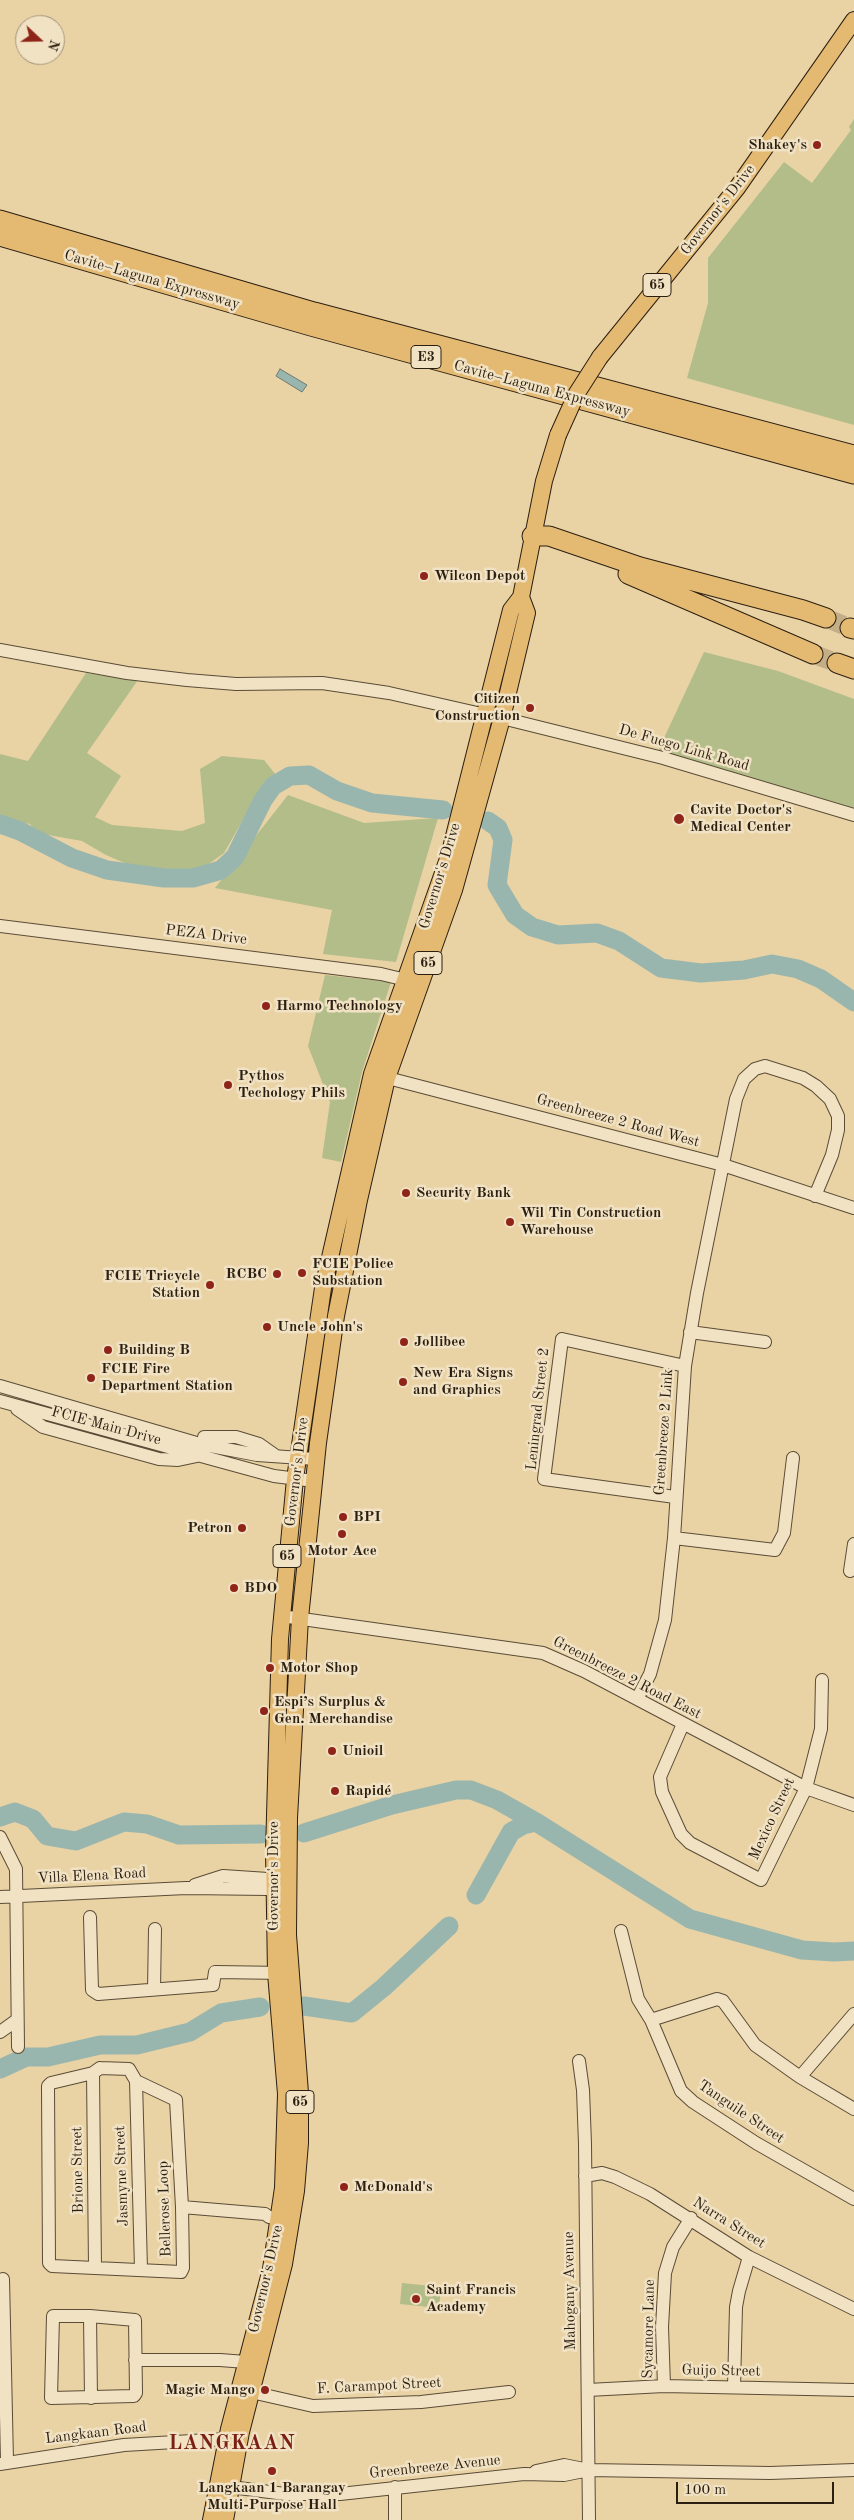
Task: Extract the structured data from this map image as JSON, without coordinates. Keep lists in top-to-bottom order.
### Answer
{
  "streets": {
    "highway": ["Cavite–Laguna Expressway", "E3"],
    "main road": ["Governor's Drive", "65"],
    "street": [
      "De Fuego Link Road",
      "PEZA Drive",
      "Greenbreeze 2 Road West",
      "Leningrad Street 2",
      "FCIE Main Drive",
      "Greenbreeze 2 Link",
      "Greenbreeze 2 Road East",
      "Mexico Street",
      "Villa Elena Road",
      "Tanguile Street",
      "Brione Street",
      "Jasmyne Street",
      "Bellerose Loop",
      "Narra Street",
      "Mahogany Avenue",
      "Sycamore Lane",
      "Guijo Street",
      "F. Carampot Street",
      "Langkaan Road",
      "Greenbreeze Avenue"
    ]
  },
  "crossings": [
    ["Governor's Drive", "De Fuego Link Road"],
    ["Governor's Drive", "PEZA Drive"],
    ["Governor's Drive", "Greenbreeze 2 Road West"],
    ["Governor's Drive", "FCIE Main Drive"],
    ["Governor's Drive", "Greenbreeze 2 Road East"],
    ["Governor's Drive", "Villa Elena Road"],
    ["Governor's Drive", "F. Carampot Street"],
    ["Governor's Drive", "Langkaan Road"],
    ["Governor's Drive", "Greenbreeze Avenue"],
    ["Greenbreeze 2 Road West", "Greenbreeze 2 Link"],
    ["Leningrad Street 2", "Greenbreeze 2 Link"],
    ["Greenbreeze 2 Link", "Greenbreeze 2 Road East"],
    ["Greenbreeze 2 Road East", "Mexico Street"],
    ["Brione Street", "Bellerose Loop"],
    ["Jasmyne Street", "Bellerose Loop"],
    ["Narra Street", "Mahogany Avenue"],
    ["Narra Street", "Sycamore Lane"],
    ["Mahogany Avenue", "Guijo Street"],
    ["Mahogany Avenue", "Greenbreeze Avenue"],
    ["Sycamore Lane", "Guijo Street"]
  ],
  "districts": ["LANGKAAN"],
  "places": [
    "Shakey's",
    "Wilcon Depot",
    "Citizen Construction",
    "Cavite Doctor's Medical Center",
    "Harmo Technology",
    "Pythos Techology Phils",
    "Security Bank",
    "Wil Tin Construction Warehouse",
    "FCIE Police Substation",
    "RCBC",
    "FCIE Tricycle Station",
    "Uncle John's",
    "Jollibee",
    "Building B",
    "FCIE Fire Department Station",
    "New Era Signs and Graphics",
    "BPI",
    "Petron",
    "Motor Ace",
    "BDO",
    "Motor Shop",
    "Espi’s Surplus & Gen. Merchandise",
    "Unioil",
    "Rapidé",
    "McDonald's",
    "Saint Francis Academy",
    "Magic Mango",
    "Langkaan 1 Barangay Multi-Purpose Hall"
  ],
  "scale_bar": "100 m",
  "north": "right"
}
